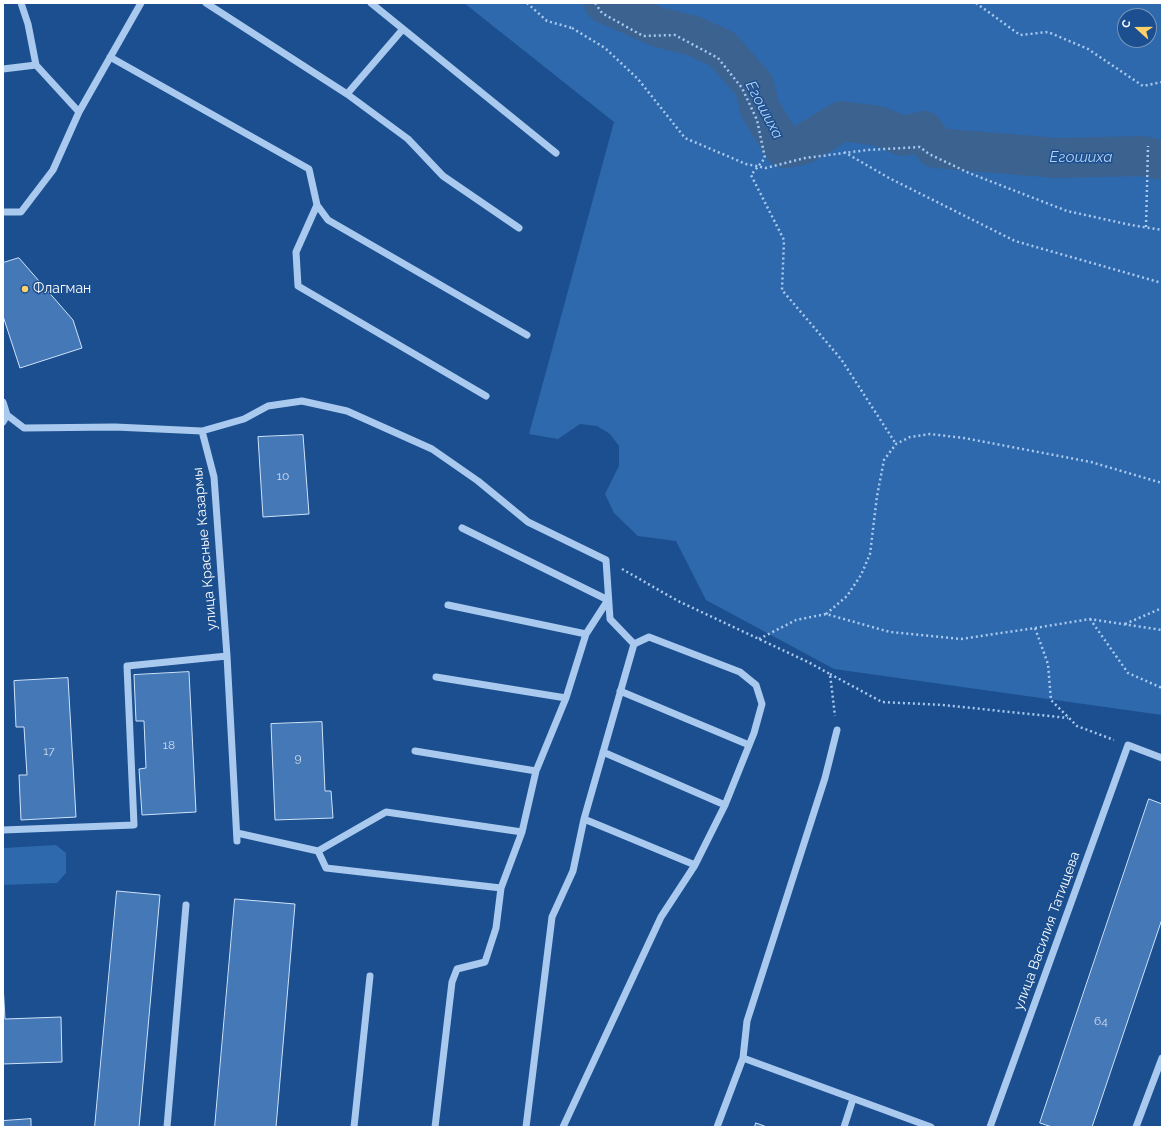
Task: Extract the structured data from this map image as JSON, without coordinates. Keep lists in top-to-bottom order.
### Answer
{
  "streets": {
    "street": ["улица Красные Казармы", "улица Василия Татищева"]
  },
  "water": ["Егошиха"],
  "places": ["Флагман"],
  "house_numbers": [
    "10",
    "18",
    "17",
    "9",
    "64"
  ],
  "north": "left"
}
